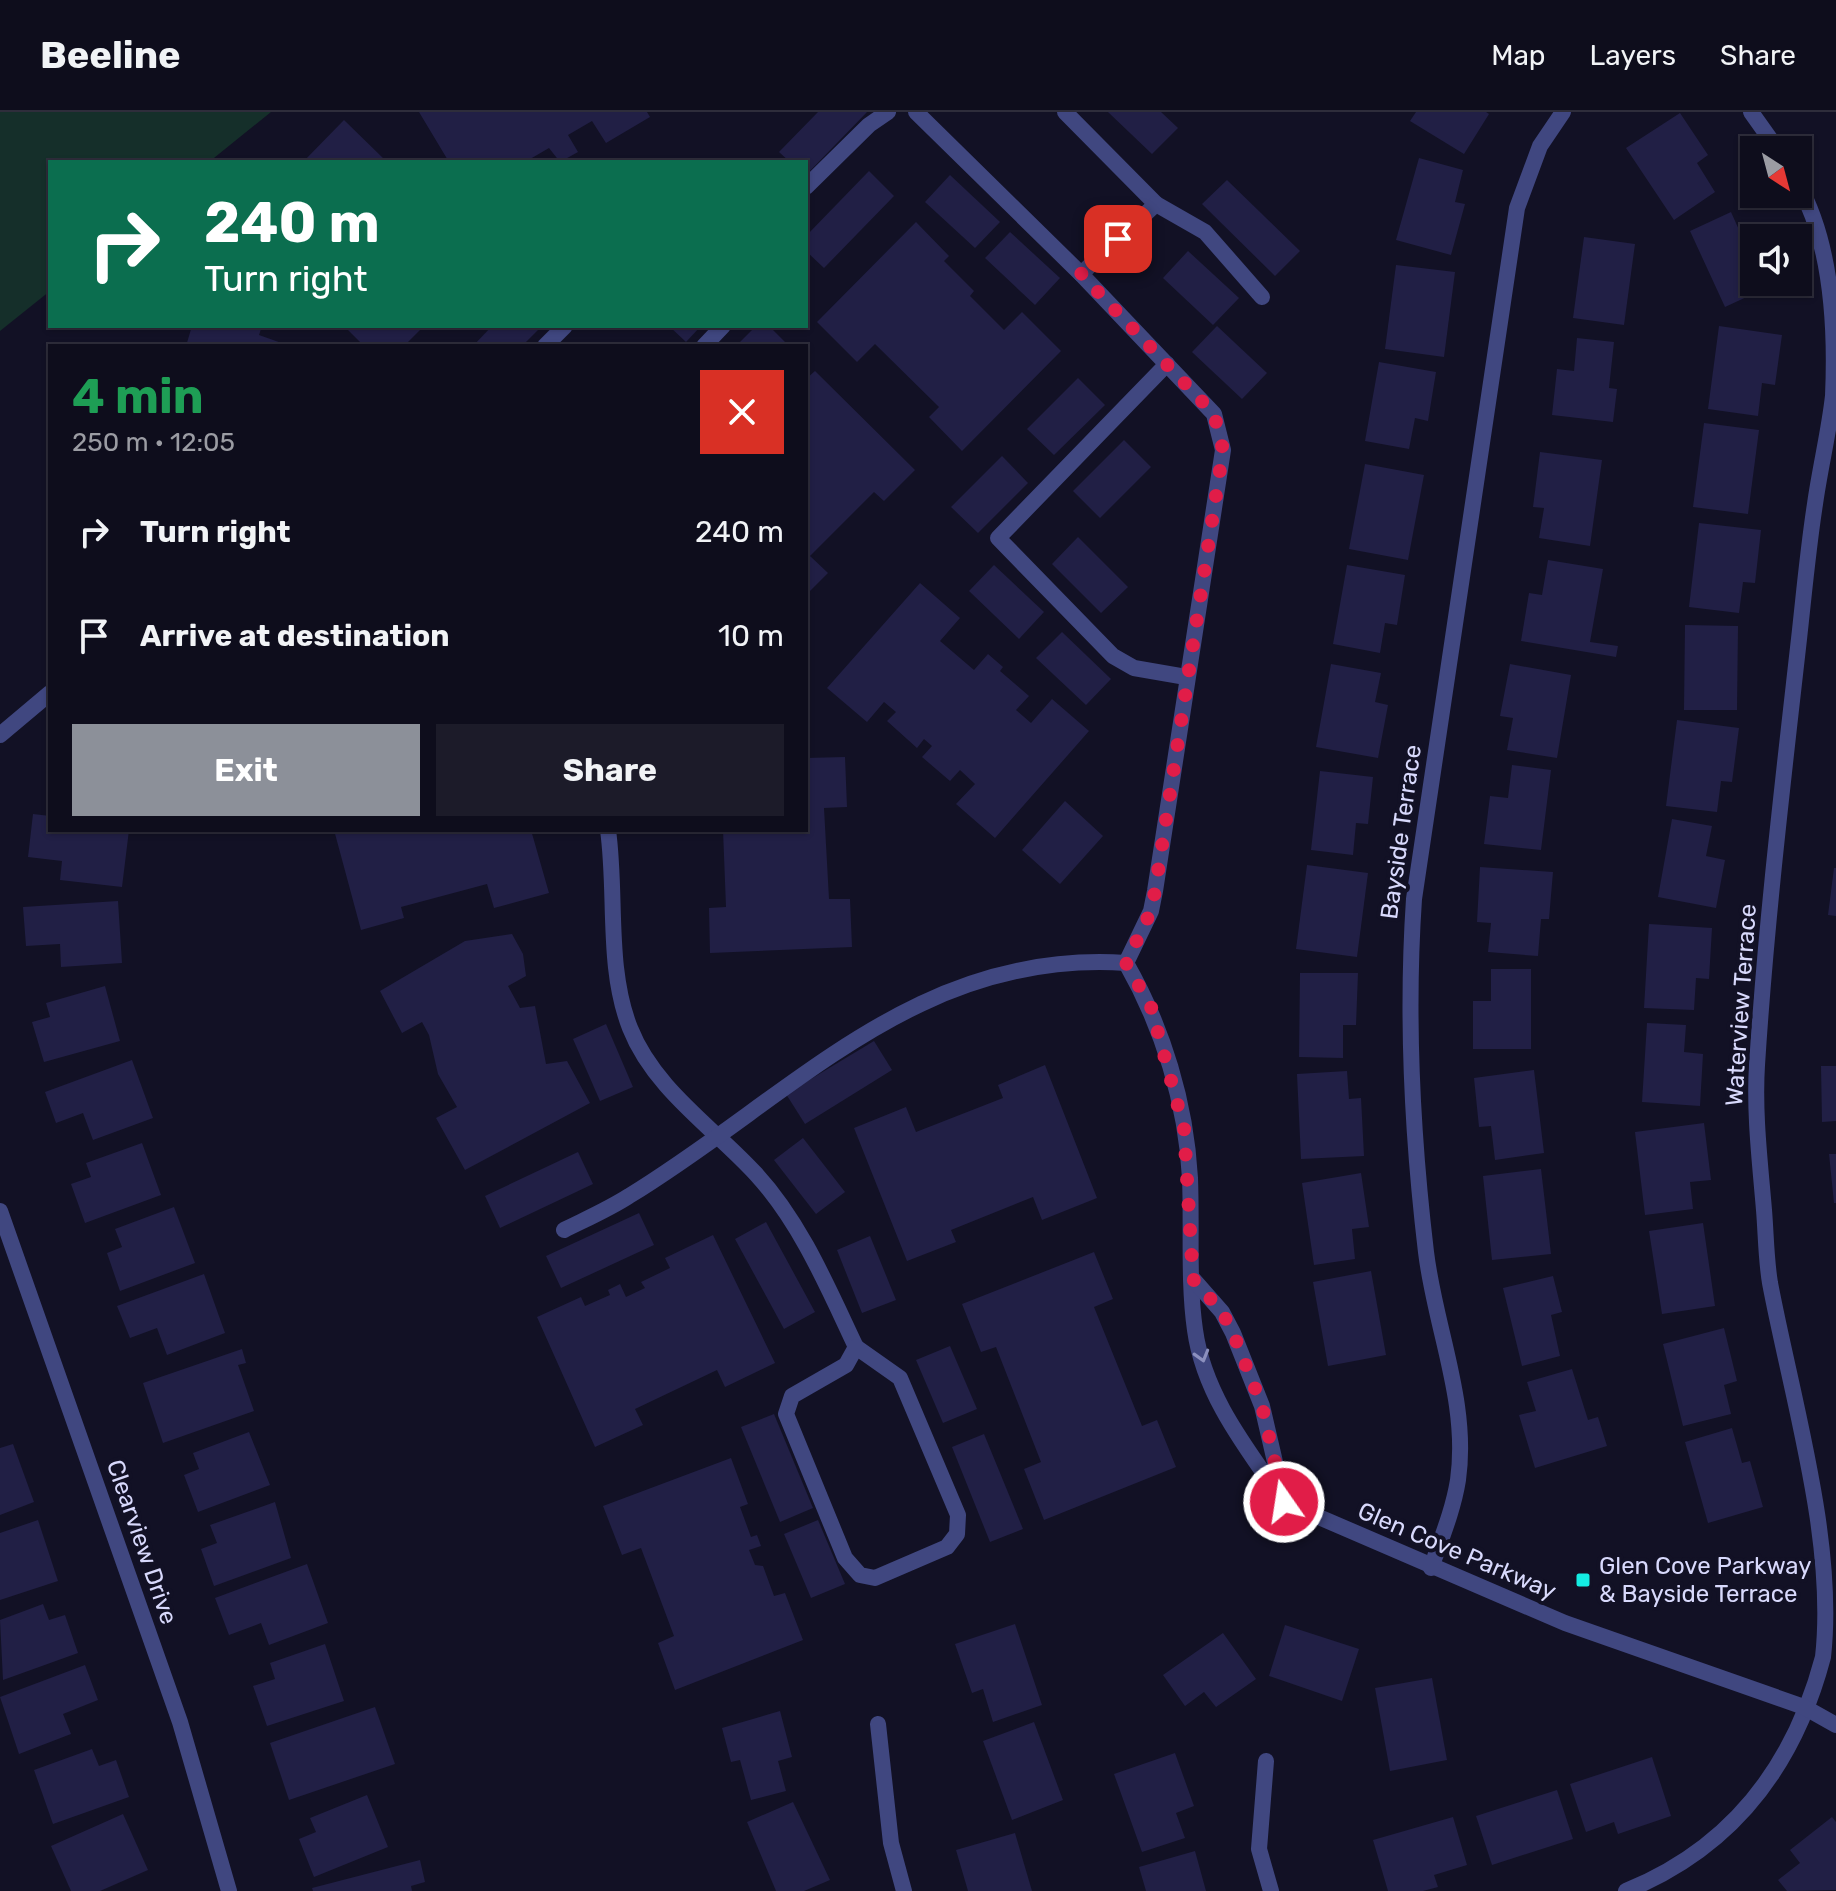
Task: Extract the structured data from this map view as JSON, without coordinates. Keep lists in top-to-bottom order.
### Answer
{
  "streets": {
    "street": [
      "Bayside Terrace",
      "Waterview Terrace",
      "Clearview Drive",
      "Glen Cove Parkway"
    ]
  },
  "crossings": [
    ["Bayside Terrace", "Glen Cove Parkway"],
    ["Waterview Terrace", "Glen Cove Parkway"]
  ],
  "places": {
    "transit": ["Glen Cove Parkway & Bayside Terrace"]
  },
  "north": "bottom right",
  "page": {
    "header": "Beeline",
    "nav": ["Map", "Layers", "Share"],
    "turn": ["240 m", "Turn right"],
    "heading": ["4 min", "250 m · 12:05"],
    "list": [
      {
        "name": "Turn right",
        "value": "240 m"
      },
      {
        "name": "Arrive at destination",
        "value": "10 m"
      }
    ],
    "buttons": ["Exit", "Share"]
  }
}
